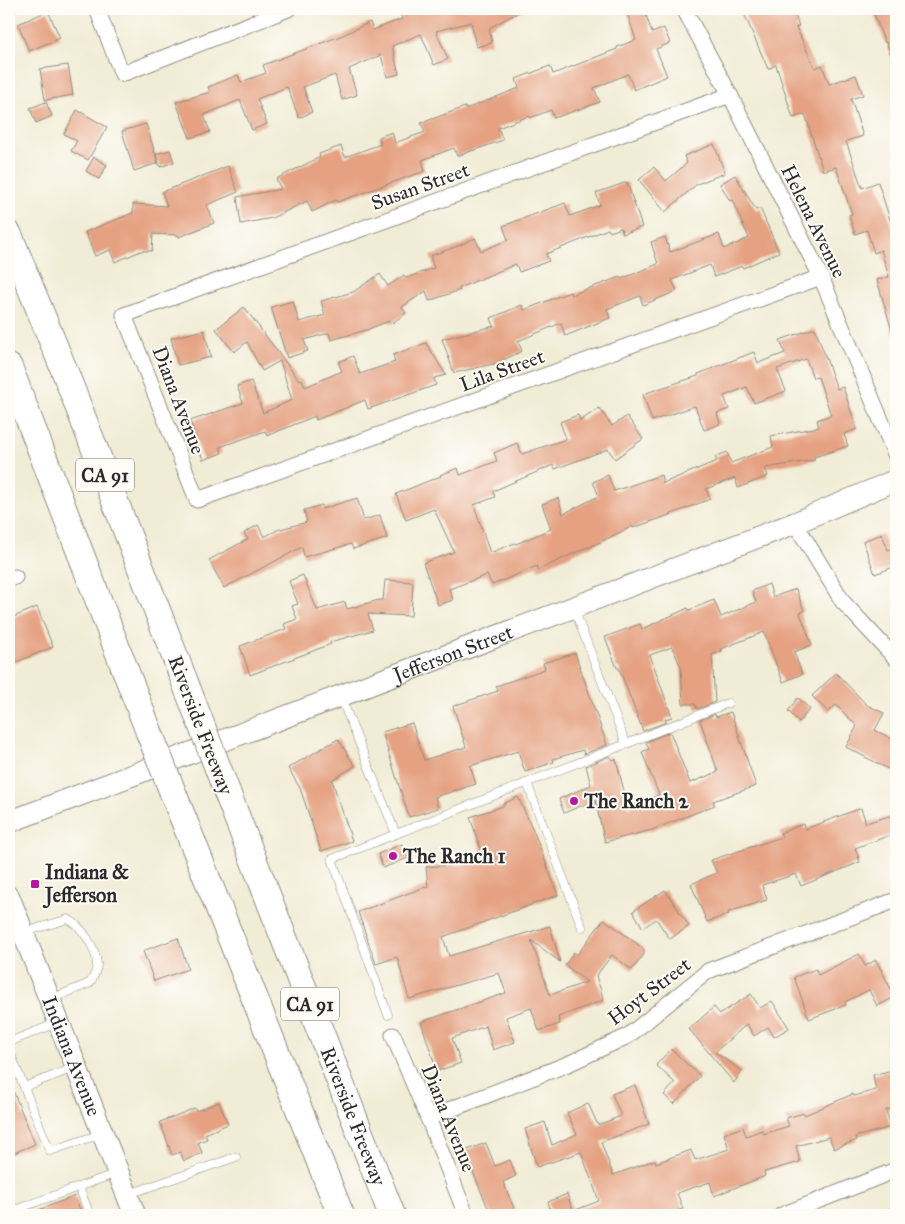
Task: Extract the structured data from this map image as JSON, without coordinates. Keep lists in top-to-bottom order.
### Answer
{
  "streets": {
    "highway": ["CA 91", "Riverside Freeway"],
    "street": [
      "Susan Street",
      "Helena Avenue",
      "Lila Street",
      "Diana Avenue",
      "Jefferson Street",
      "Hoyt Street",
      "Indiana Avenue"
    ]
  },
  "crossings": [
    ["Susan Street", "Helena Avenue"],
    ["Susan Street", "Diana Avenue"],
    ["Helena Avenue", "Lila Street"],
    ["Lila Street", "Diana Avenue"],
    ["Diana Avenue", "Hoyt Street"]
  ],
  "places": {
    "other": ["The Ranch 2", "The Ranch 1"],
    "transit": ["Indiana & Jefferson"]
  }
}
